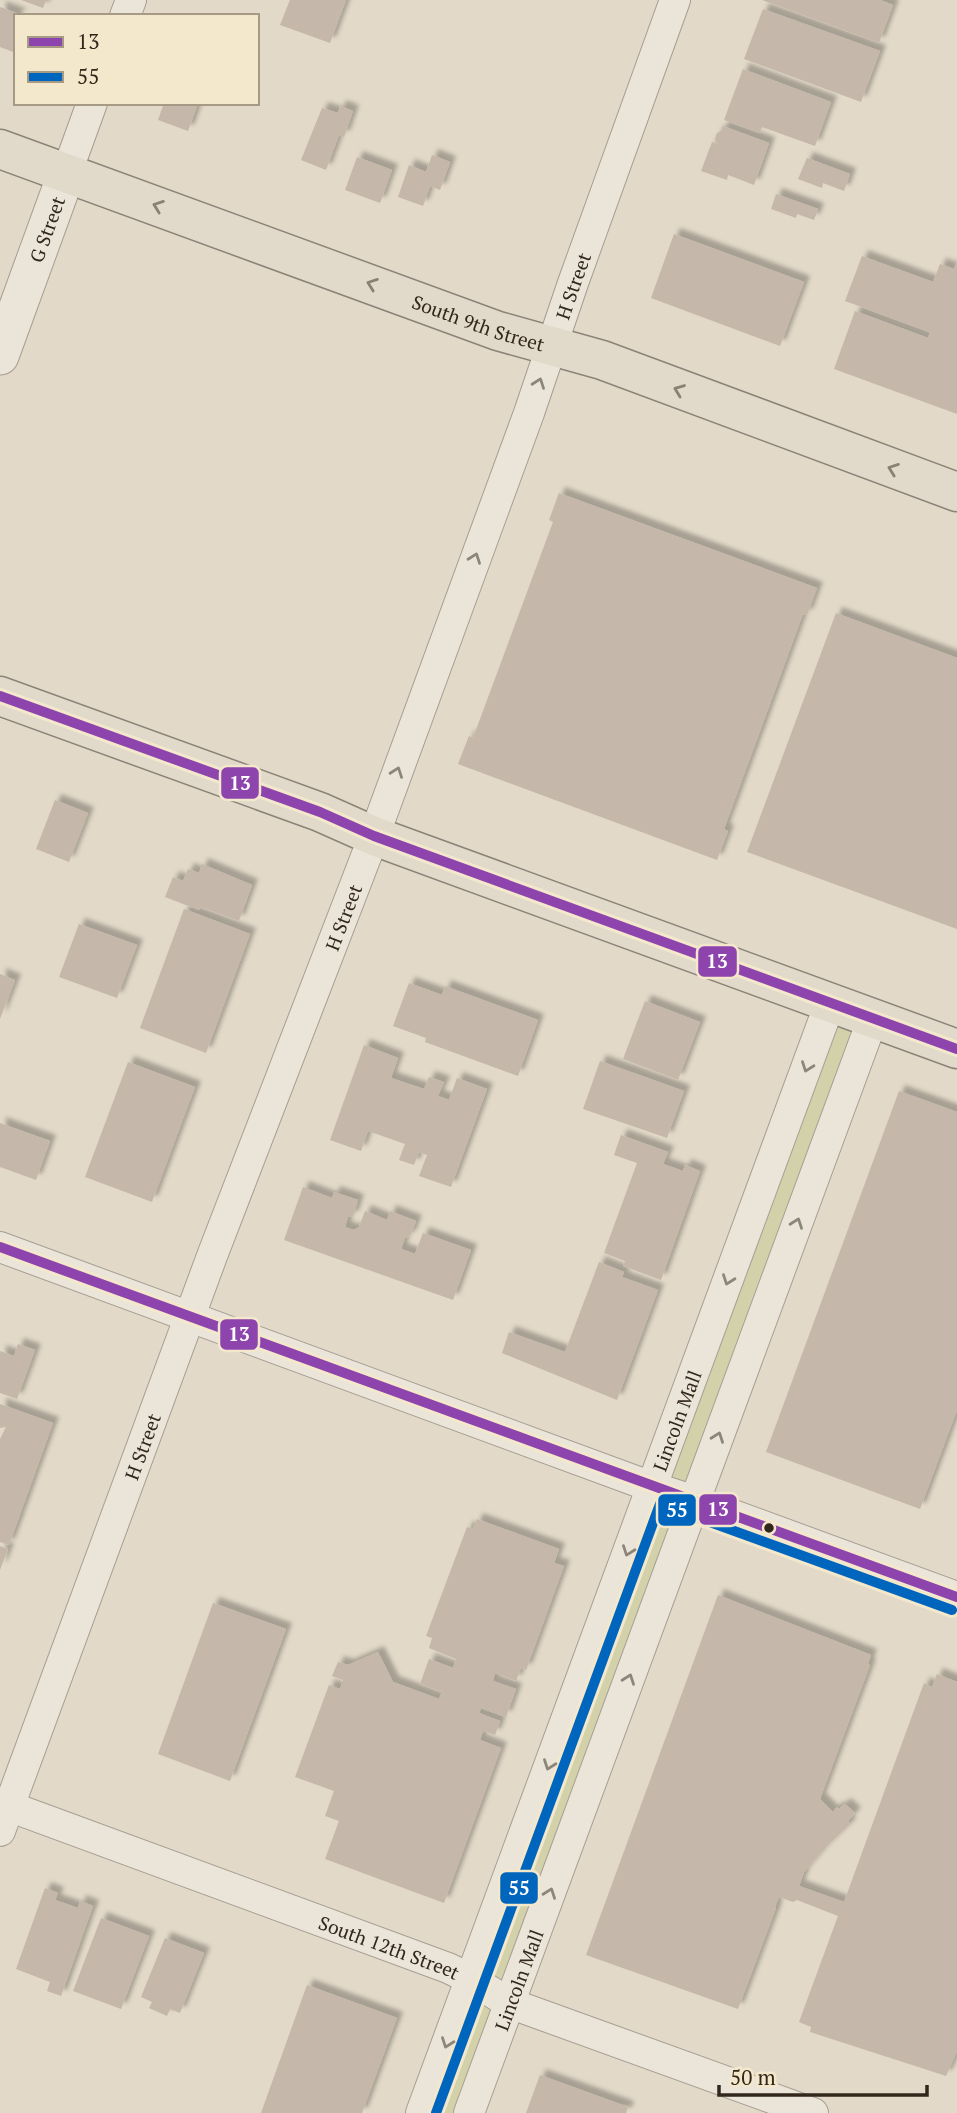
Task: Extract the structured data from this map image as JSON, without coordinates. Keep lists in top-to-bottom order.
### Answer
{
  "streets": {
    "main road": ["South 9th Street"],
    "street": [
      "G Street",
      "H Street",
      "Lincoln Mall",
      "South 12th Street"
    ]
  },
  "crossings": [
    ["G Street", "South 9th Street"],
    ["H Street", "South 9th Street"],
    ["H Street", "South 12th Street"],
    ["Lincoln Mall", "South 12th Street"]
  ],
  "one_way": ["South 9th Street"],
  "lines": ["transit line 13", "transit line 55"],
  "legend": ["13", "55"],
  "scale_bar": "50 m"
}
